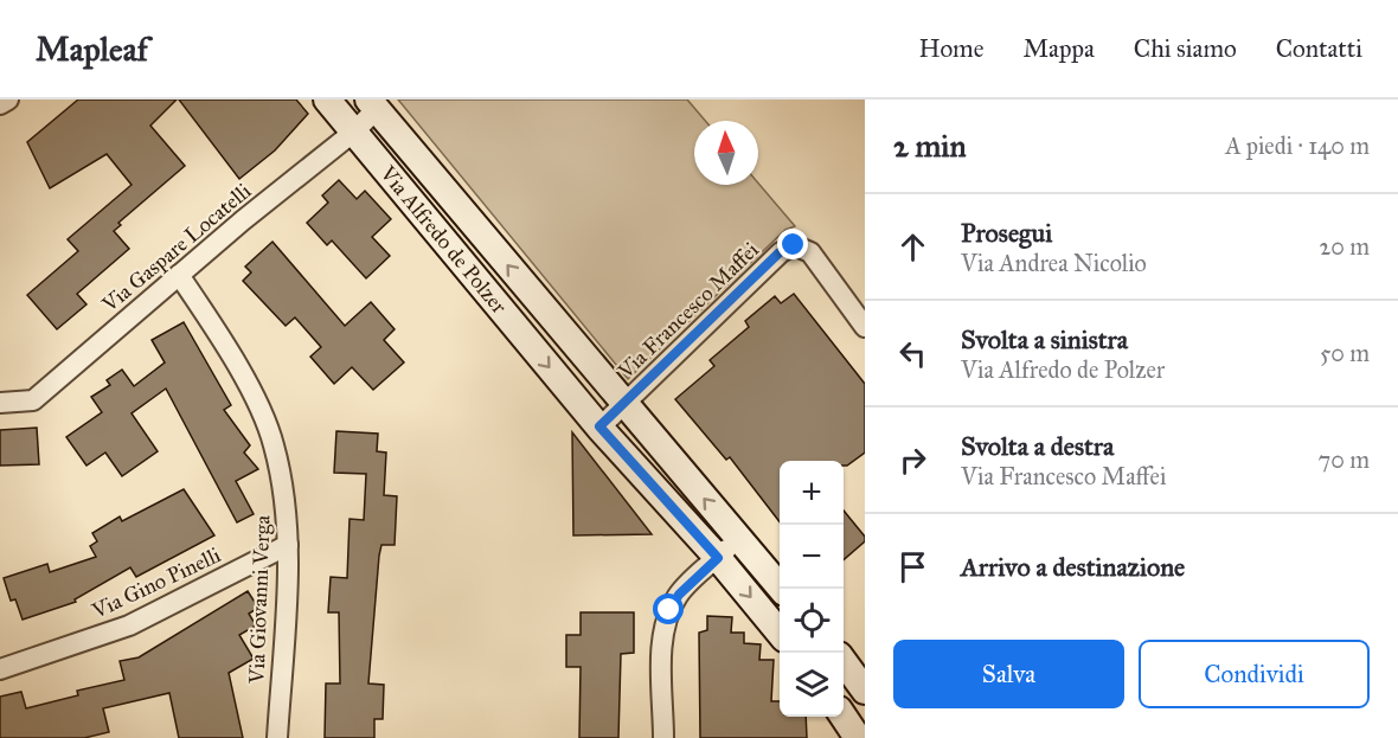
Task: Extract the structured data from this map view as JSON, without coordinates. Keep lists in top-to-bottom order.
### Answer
{
  "streets": {
    "street": [
      "Via Alfredo de Polzer",
      "Via Gaspare Locatelli",
      "Via Francesco Maffei",
      "Via Gino Pinelli",
      "Via Giovanni Verga"
    ]
  },
  "crossings": [
    ["Via Alfredo de Polzer", "Via Gaspare Locatelli"],
    ["Via Alfredo de Polzer", "Via Francesco Maffei"],
    ["Via Gaspare Locatelli", "Via Giovanni Verga"],
    ["Via Gino Pinelli", "Via Giovanni Verga"]
  ],
  "north": "top",
  "page": {
    "header": "Mapleaf",
    "nav": [
      "Home",
      "Mappa",
      "Chi siamo",
      "Contatti"
    ],
    "heading": ["2 min", "A piedi · 140 m"],
    "list": [
      ["Prosegui", "Via Andrea Nicolio", "20 m"],
      ["Svolta a sinistra", "Via Alfredo de Polzer", "50 m"],
      ["Svolta a destra", "Via Francesco Maffei", "70 m"],
      "Arrivo a destinazione"
    ],
    "map_buttons": ["+", "−"],
    "buttons": ["Salva", "Condividi"]
  }
}
